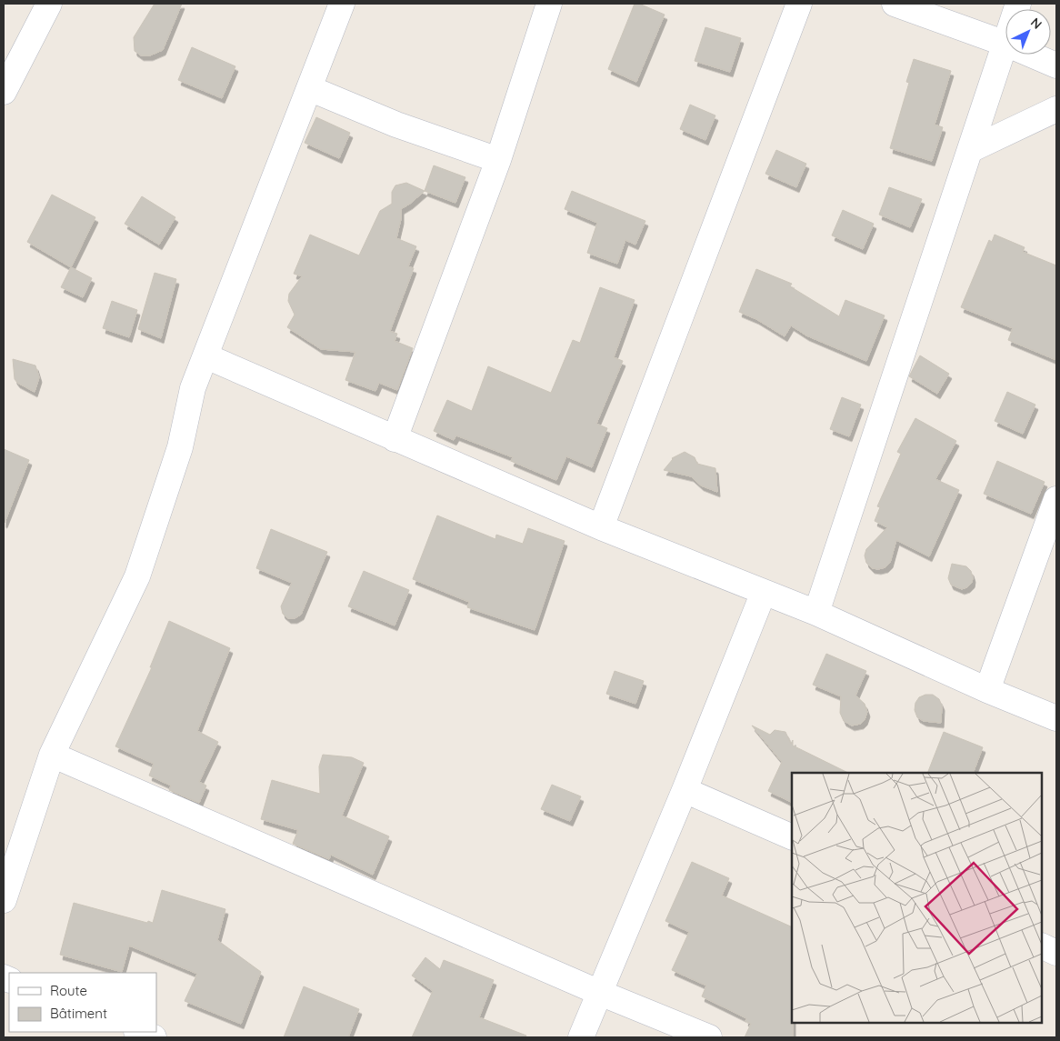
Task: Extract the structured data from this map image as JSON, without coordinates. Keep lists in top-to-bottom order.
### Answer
{
  "legend": ["Route", "Bâtiment"],
  "north": "top right"
}
